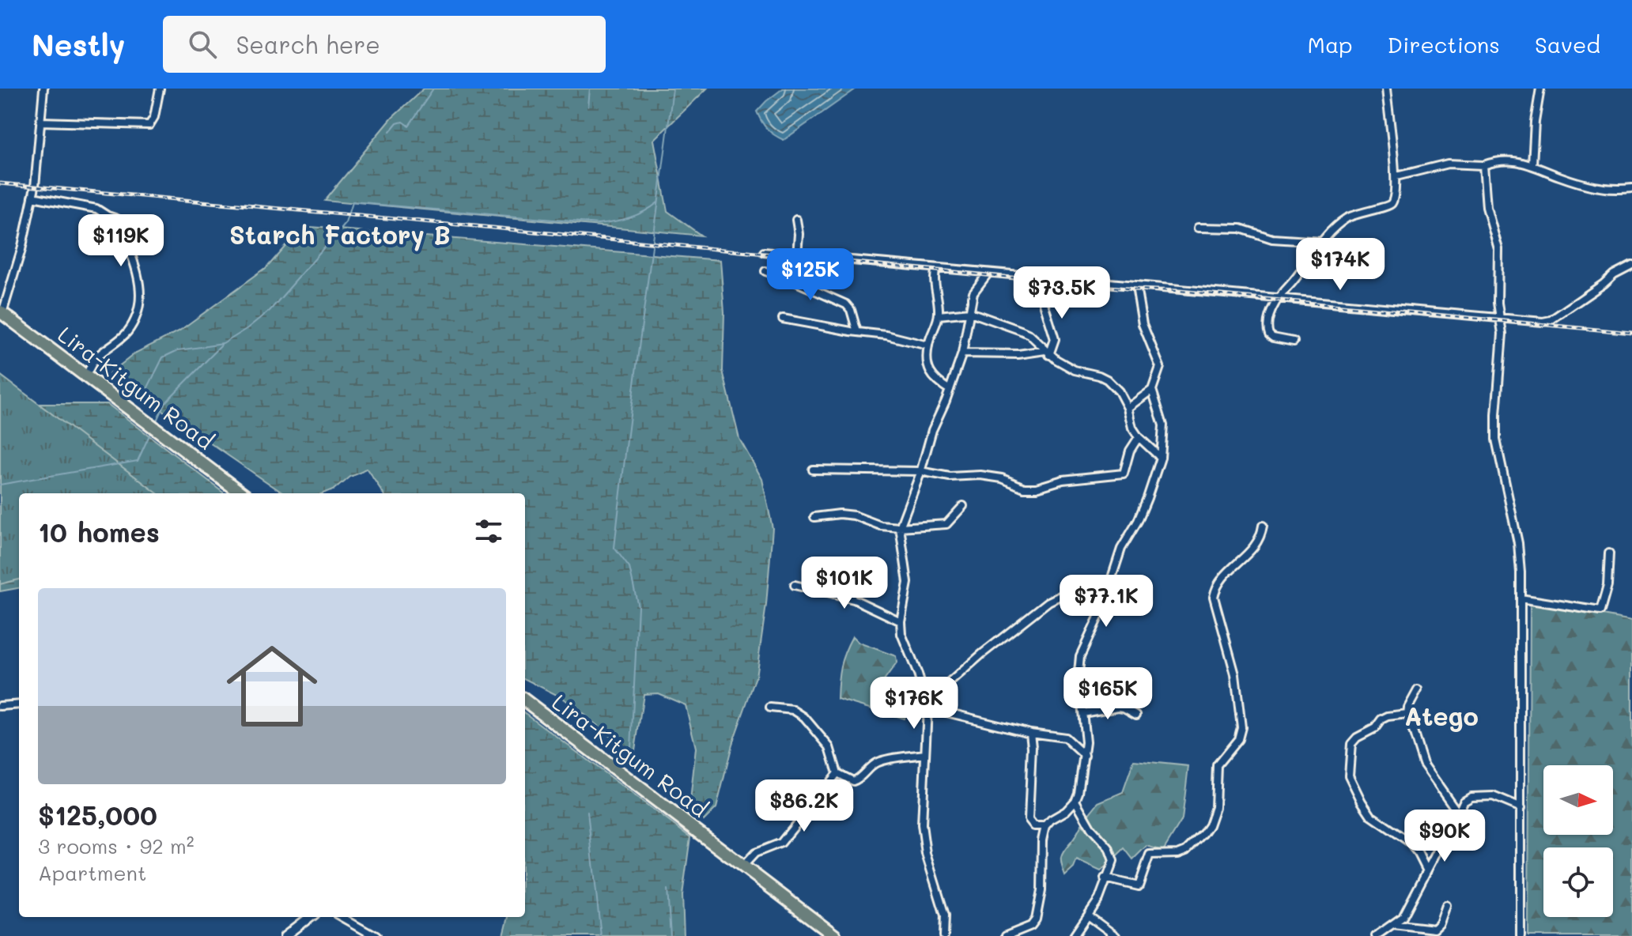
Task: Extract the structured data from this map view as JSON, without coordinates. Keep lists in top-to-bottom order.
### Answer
{
  "streets": {
    "main road": ["Lira-Kitgum Road"]
  },
  "districts": ["Starch Factory B", "Atego"],
  "north": "right",
  "page": {
    "header": "Nestly",
    "search": "Search here",
    "nav": ["Map", "Directions", "Saved"],
    "price": [
      "$119K",
      "$174K",
      "$125K",
      "$73.5K",
      "$101K",
      "$77.1K",
      "$165K",
      "$176K",
      "$86.2K",
      "$90K"
    ],
    "heading": "10 homes",
    "list": [
      {
        "name": "$125,000",
        "note": "3 rooms · 92 m² · Apartment"
      }
    ]
  }
}
